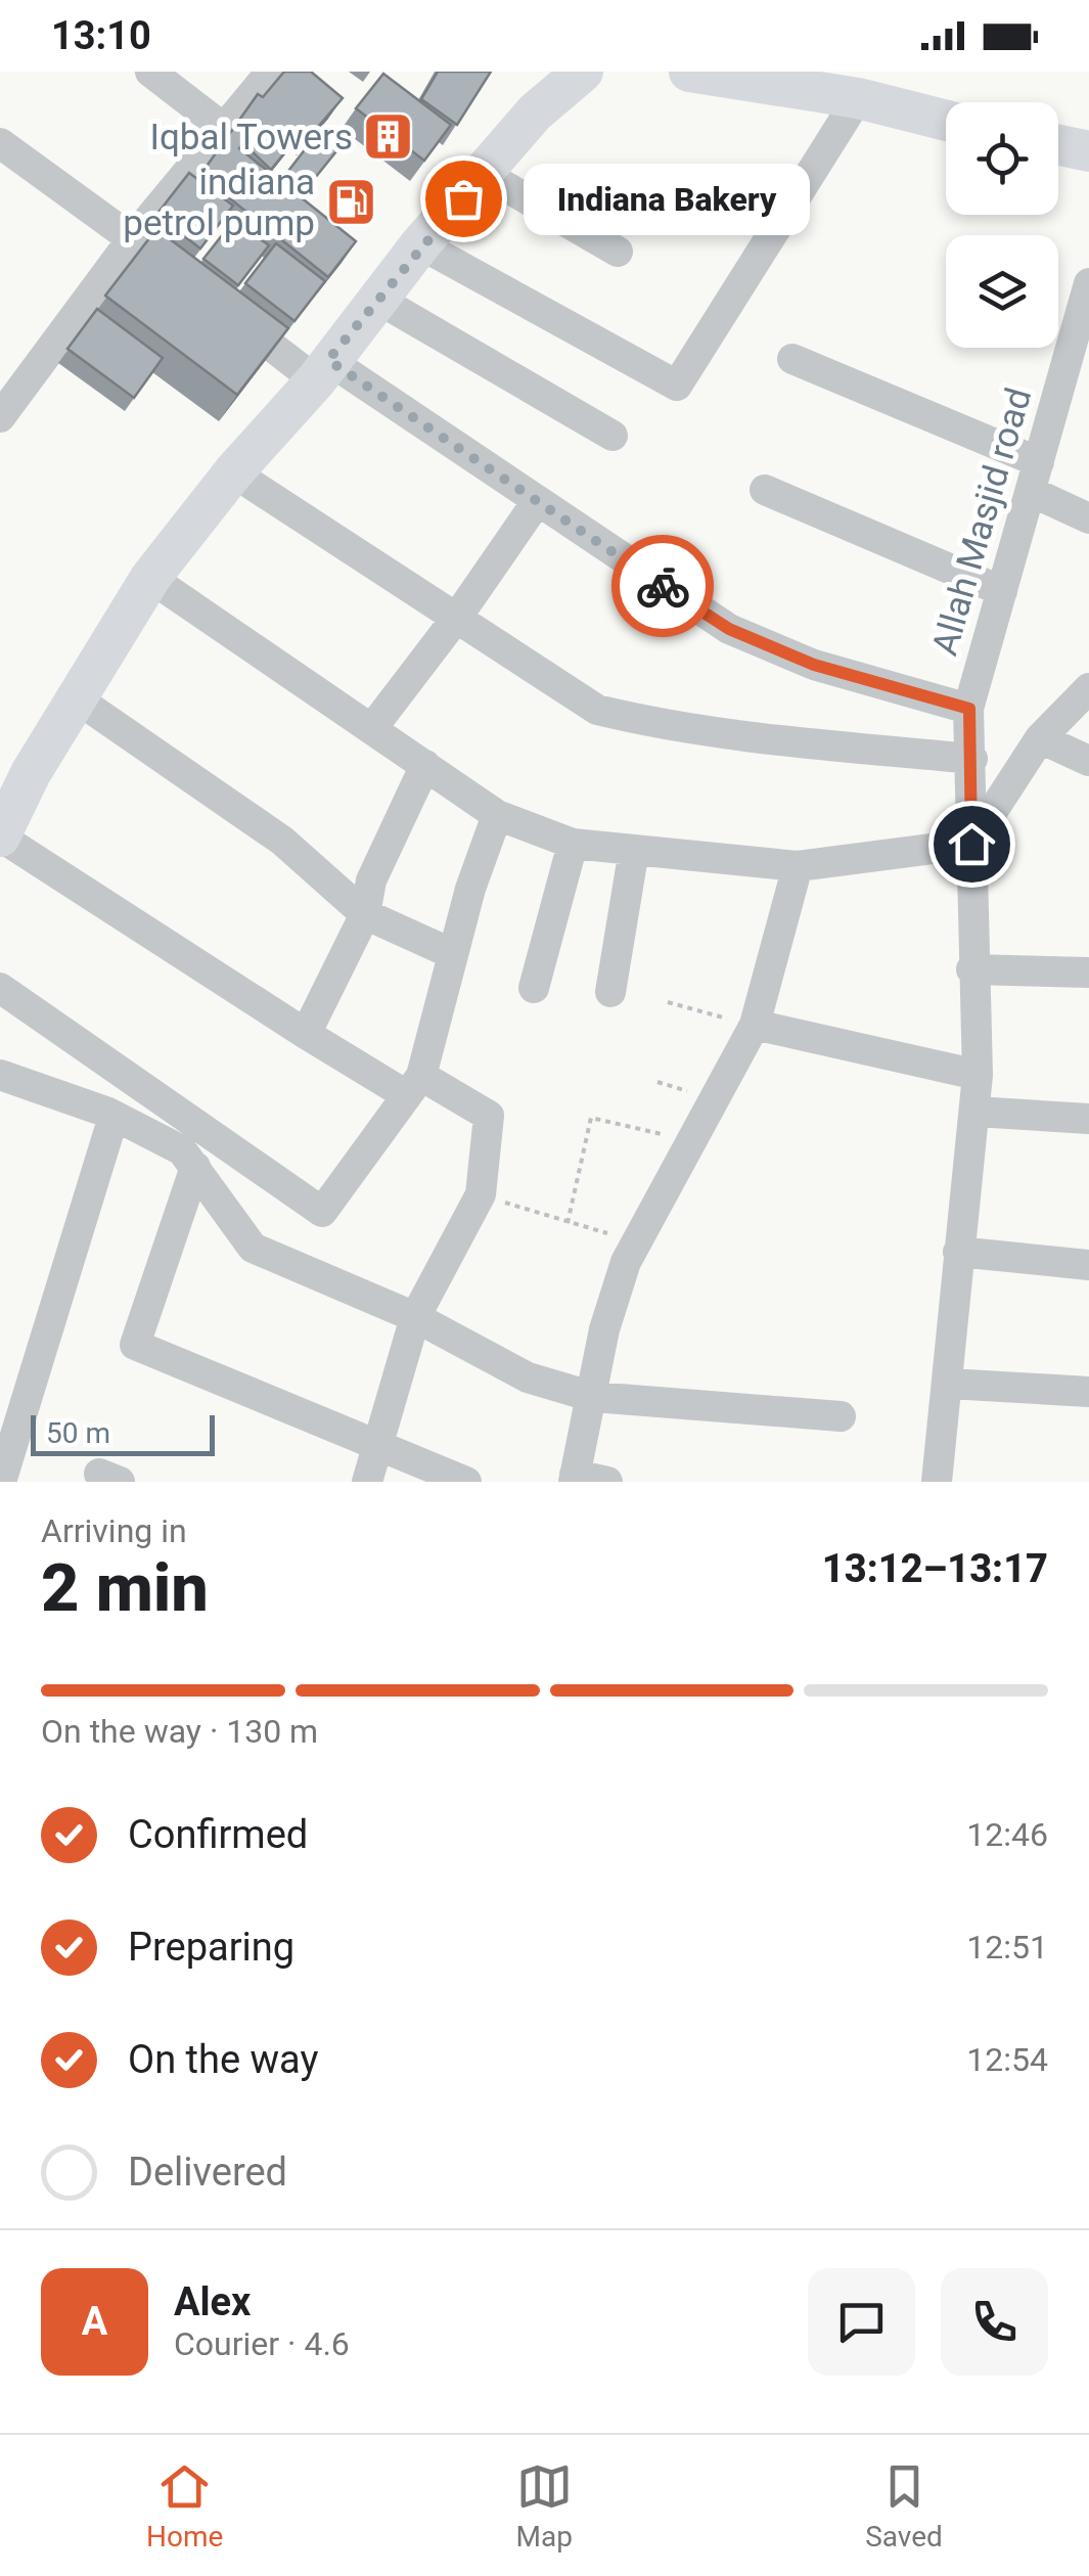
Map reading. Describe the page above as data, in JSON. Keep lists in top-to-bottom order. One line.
{"streets":{"street":["Allah Masjid road"]},"places":{"building":["Iqbal Towers"],"other":["Indiana Bakery"],"fuel station":["indiana petrol pump"]},"scale_bar":"50 m","page":{"status":"13:10","bubble":"Indiana Bakery","scale":"50 m","heading":["2 min","Arriving in","13:12–13:17"],"panel":["Alex","Courier · 4.6"],"bar":"On the way · 130 m","list":[["Confirmed","12:46"],["Preparing","12:51"],["On the way","12:54"],"Delivered"],"round":"A","tabs":["Home","Map","Saved"]}}
